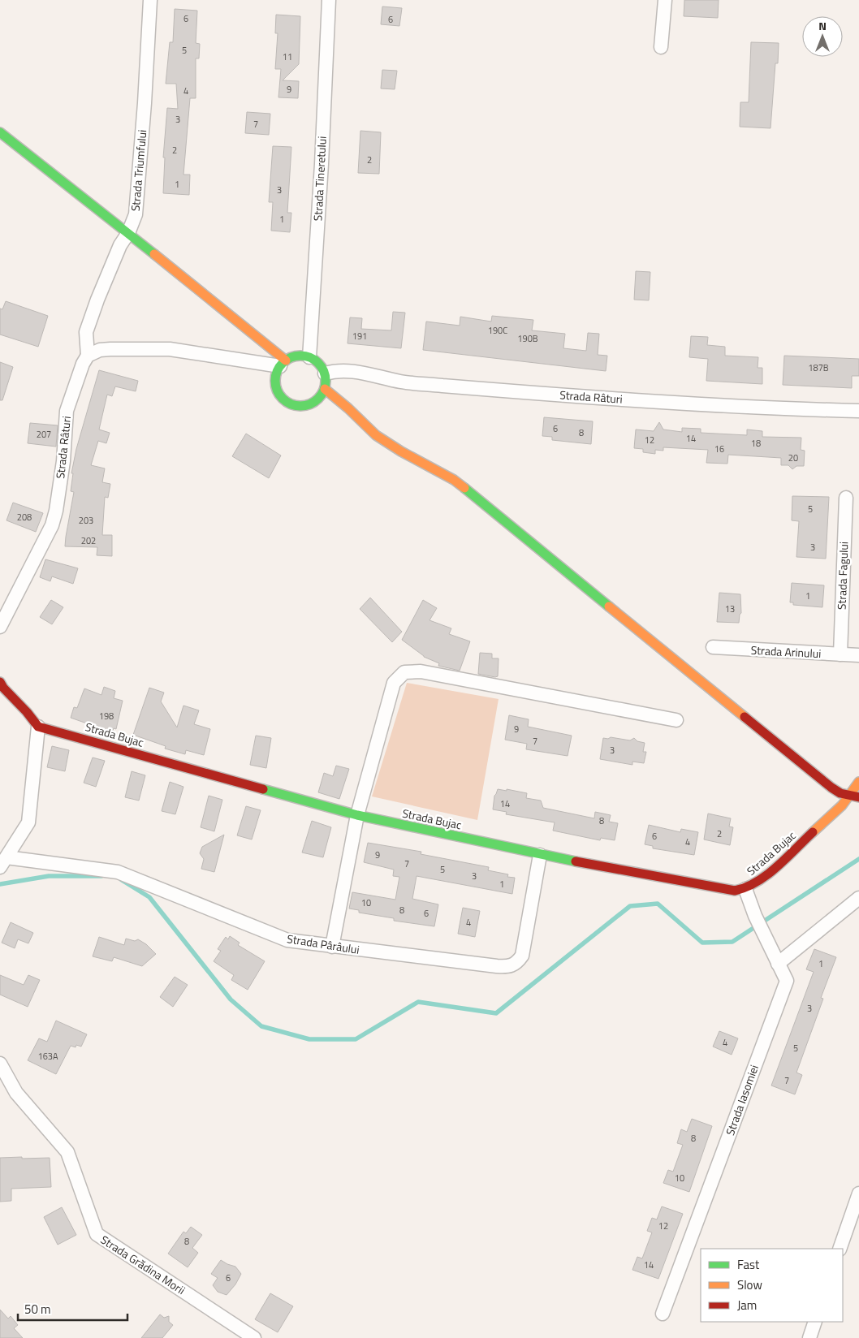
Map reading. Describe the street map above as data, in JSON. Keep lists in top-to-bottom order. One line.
{"streets":{"street":["Strada Triumfului","Strada Tineretului","Strada Râturi","Strada Fagului","Strada Arinului","Strada Bujac","Strada Pârâului","Strada Iasomiei","Strada Grădina Morii"]},"crossings":[["Strada Triumfului","Strada Râturi"],["Strada Tineretului","Strada Râturi"],["Strada Fagului","Strada Arinului"],["Strada Bujac","Strada Pârâului"],["Strada Bujac","Strada Iasomiei"]],"house_numbers":["6","6","5","11","9","4","3","7","2","2","1","3","1","190C","191","190B","187B","6","8","207","14","12","18","16","20","5","208","203","202","3","1","13","198","9","7","3","14","8","2","6","4","9","7","5","3","1","10","8","6","4","1","3","4","5","163A","7","8","10","12","8","14","6"],"legend":["Fast","Slow","Jam"],"scale_bar":"50 m","north":"top"}
